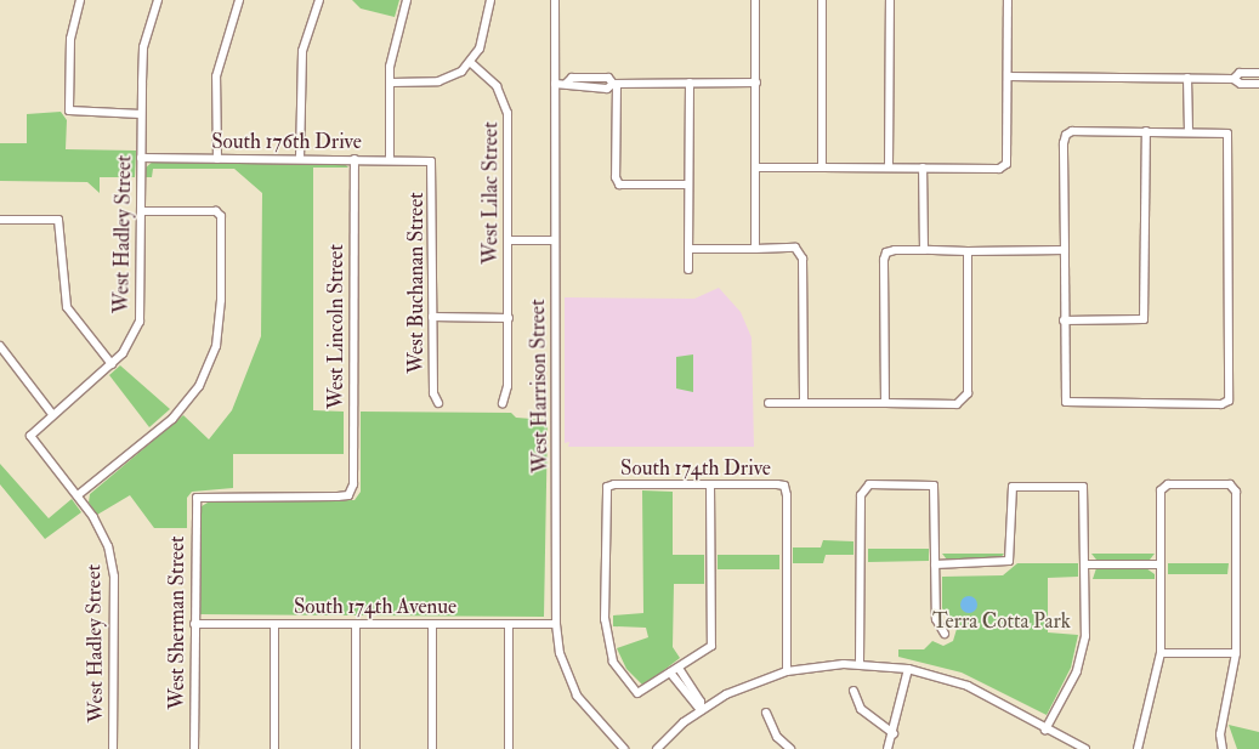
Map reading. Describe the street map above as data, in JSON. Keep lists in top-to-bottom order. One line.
{"streets":{"street":["South 176th Drive","West Lilac Street","West Hadley Street","West Buchanan Street","West Lincoln Street","West Harrison Street","South 174th Drive","South 174th Avenue","West Sherman Street"]},"crossings":[["South 176th Drive","West Hadley Street"],["South 176th Drive","West Buchanan Street"],["South 176th Drive","West Lincoln Street"],["West Lincoln Street","West Sherman Street"],["West Harrison Street","South 174th Avenue"],["South 174th Avenue","West Sherman Street"]],"parks":["Terra Cotta Park"]}
